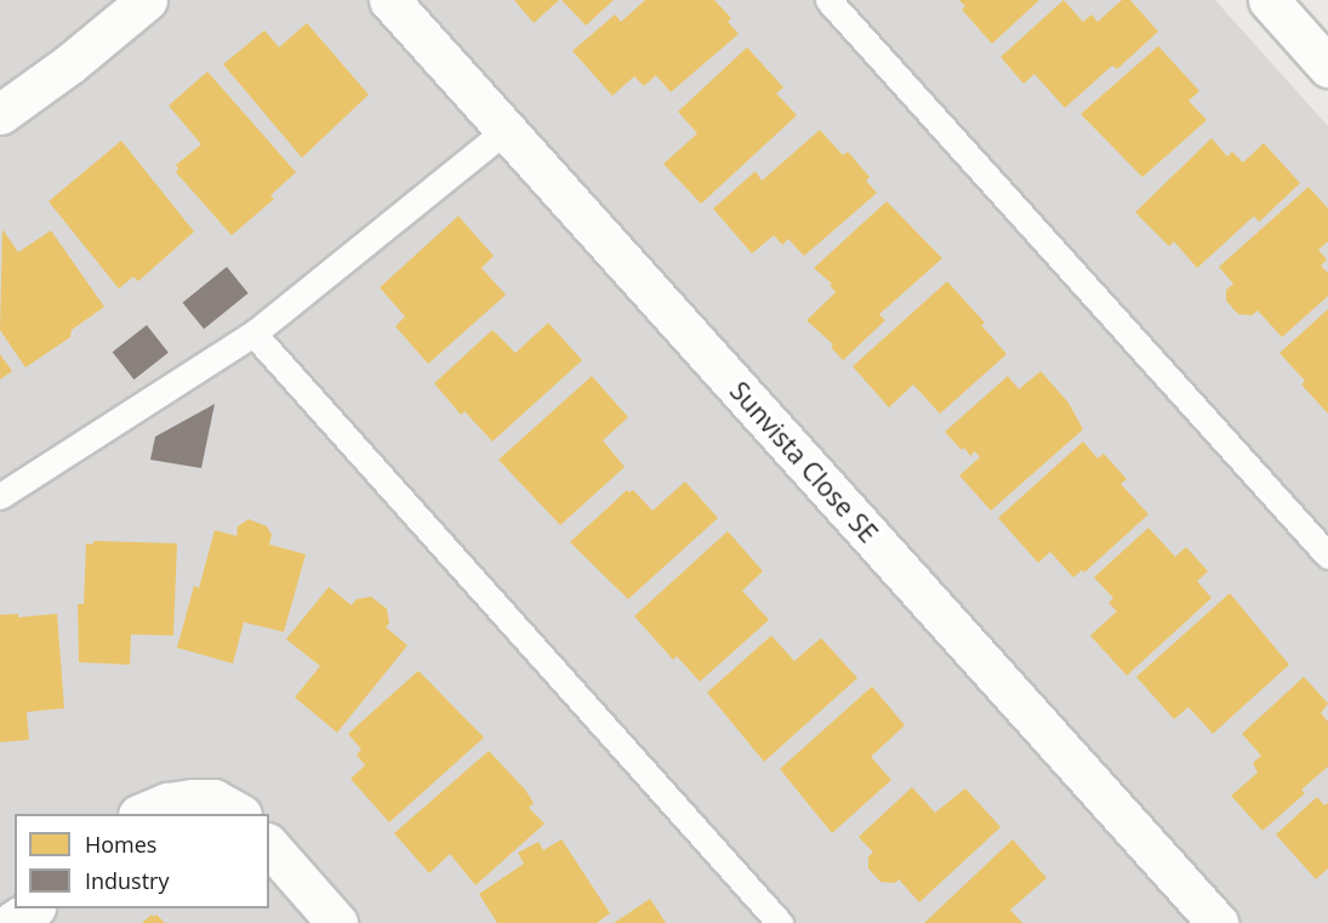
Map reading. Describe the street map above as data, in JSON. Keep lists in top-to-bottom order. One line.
{"streets":{"street":["Sunvista Close SE"]},"legend":["Homes","Industry"]}
